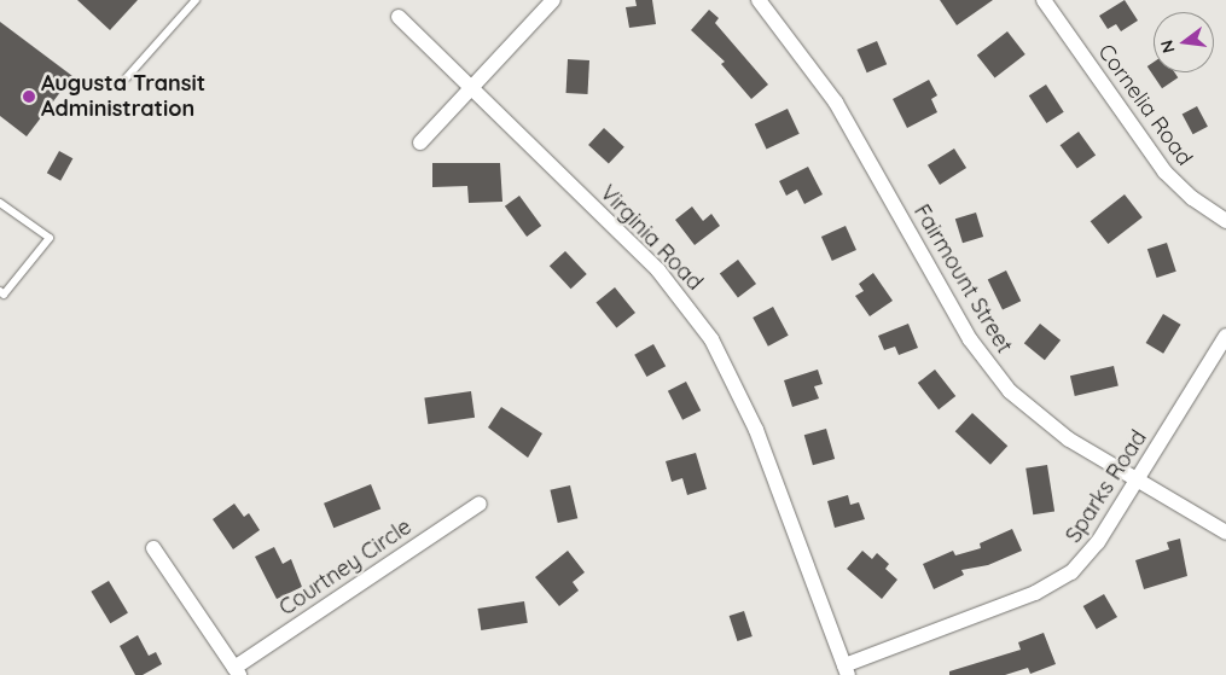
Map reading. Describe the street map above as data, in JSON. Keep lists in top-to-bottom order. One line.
{"streets":{"street":["Cornelia Road","Virginia Road","Fairmount Street","Sparks Road","Courtney Circle"]},"crossings":[["Virginia Road","Sparks Road"],["Fairmount Street","Sparks Road"]],"places":["Augusta Transit Administration"],"north":"left"}
